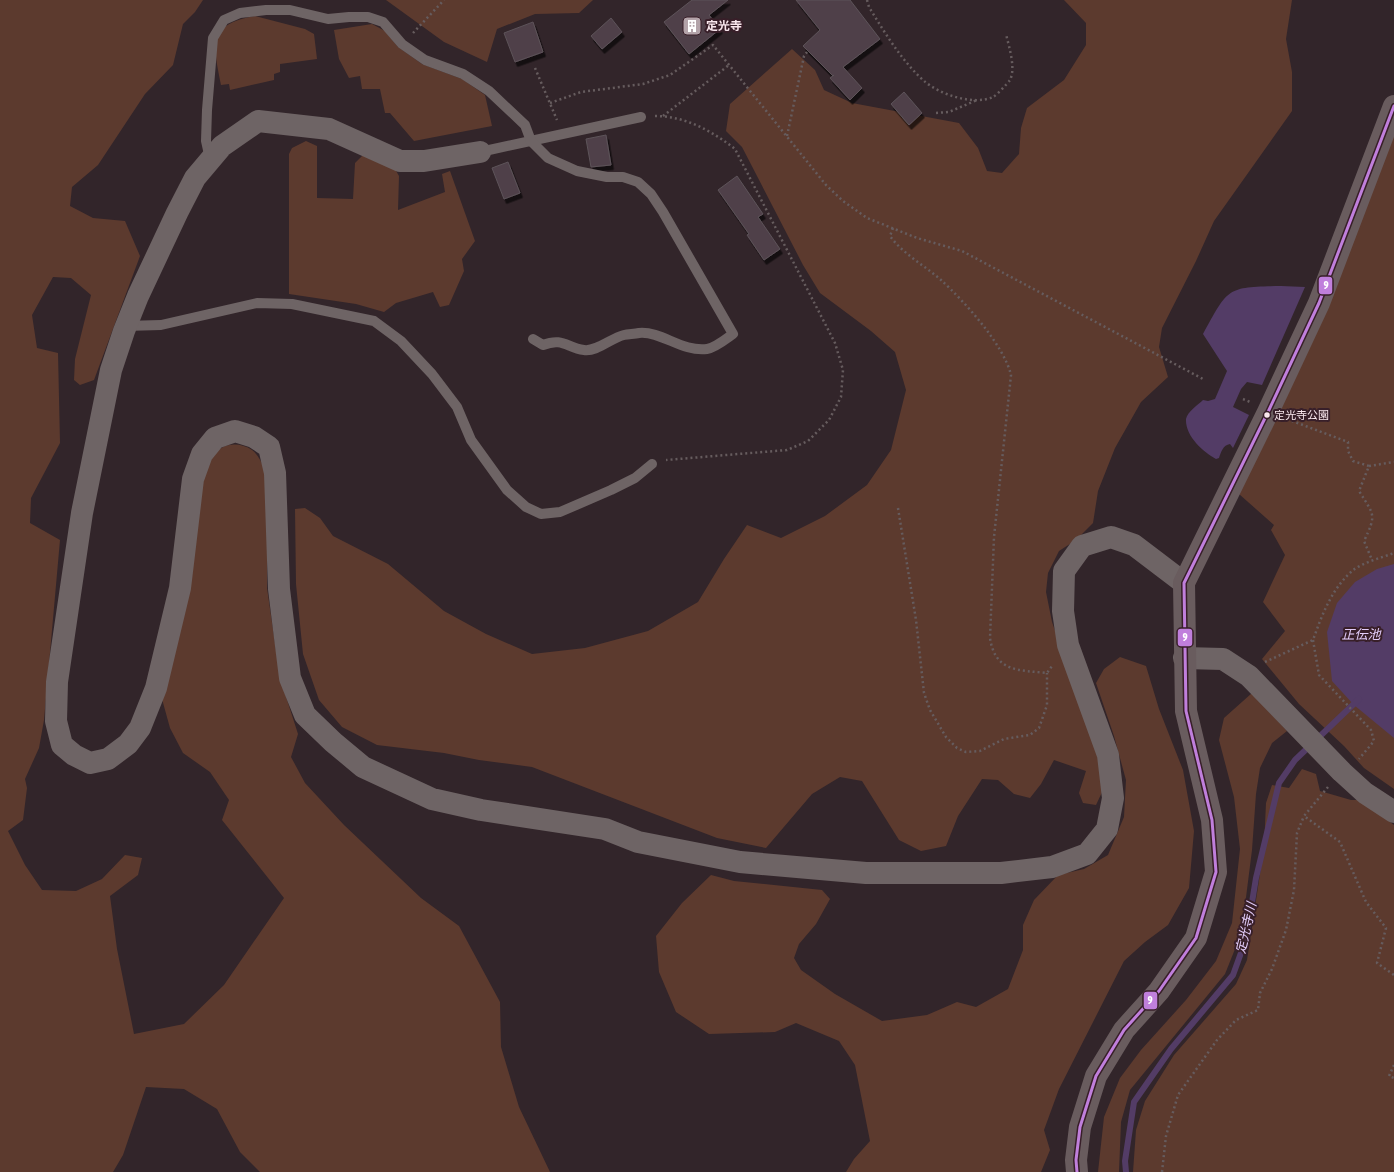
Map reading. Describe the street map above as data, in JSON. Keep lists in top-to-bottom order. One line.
{"water":["正伝池","定光寺川"],"places":{"building":["定光寺"],"other":["定光寺公園"]},"lines":["transit line 9"]}
